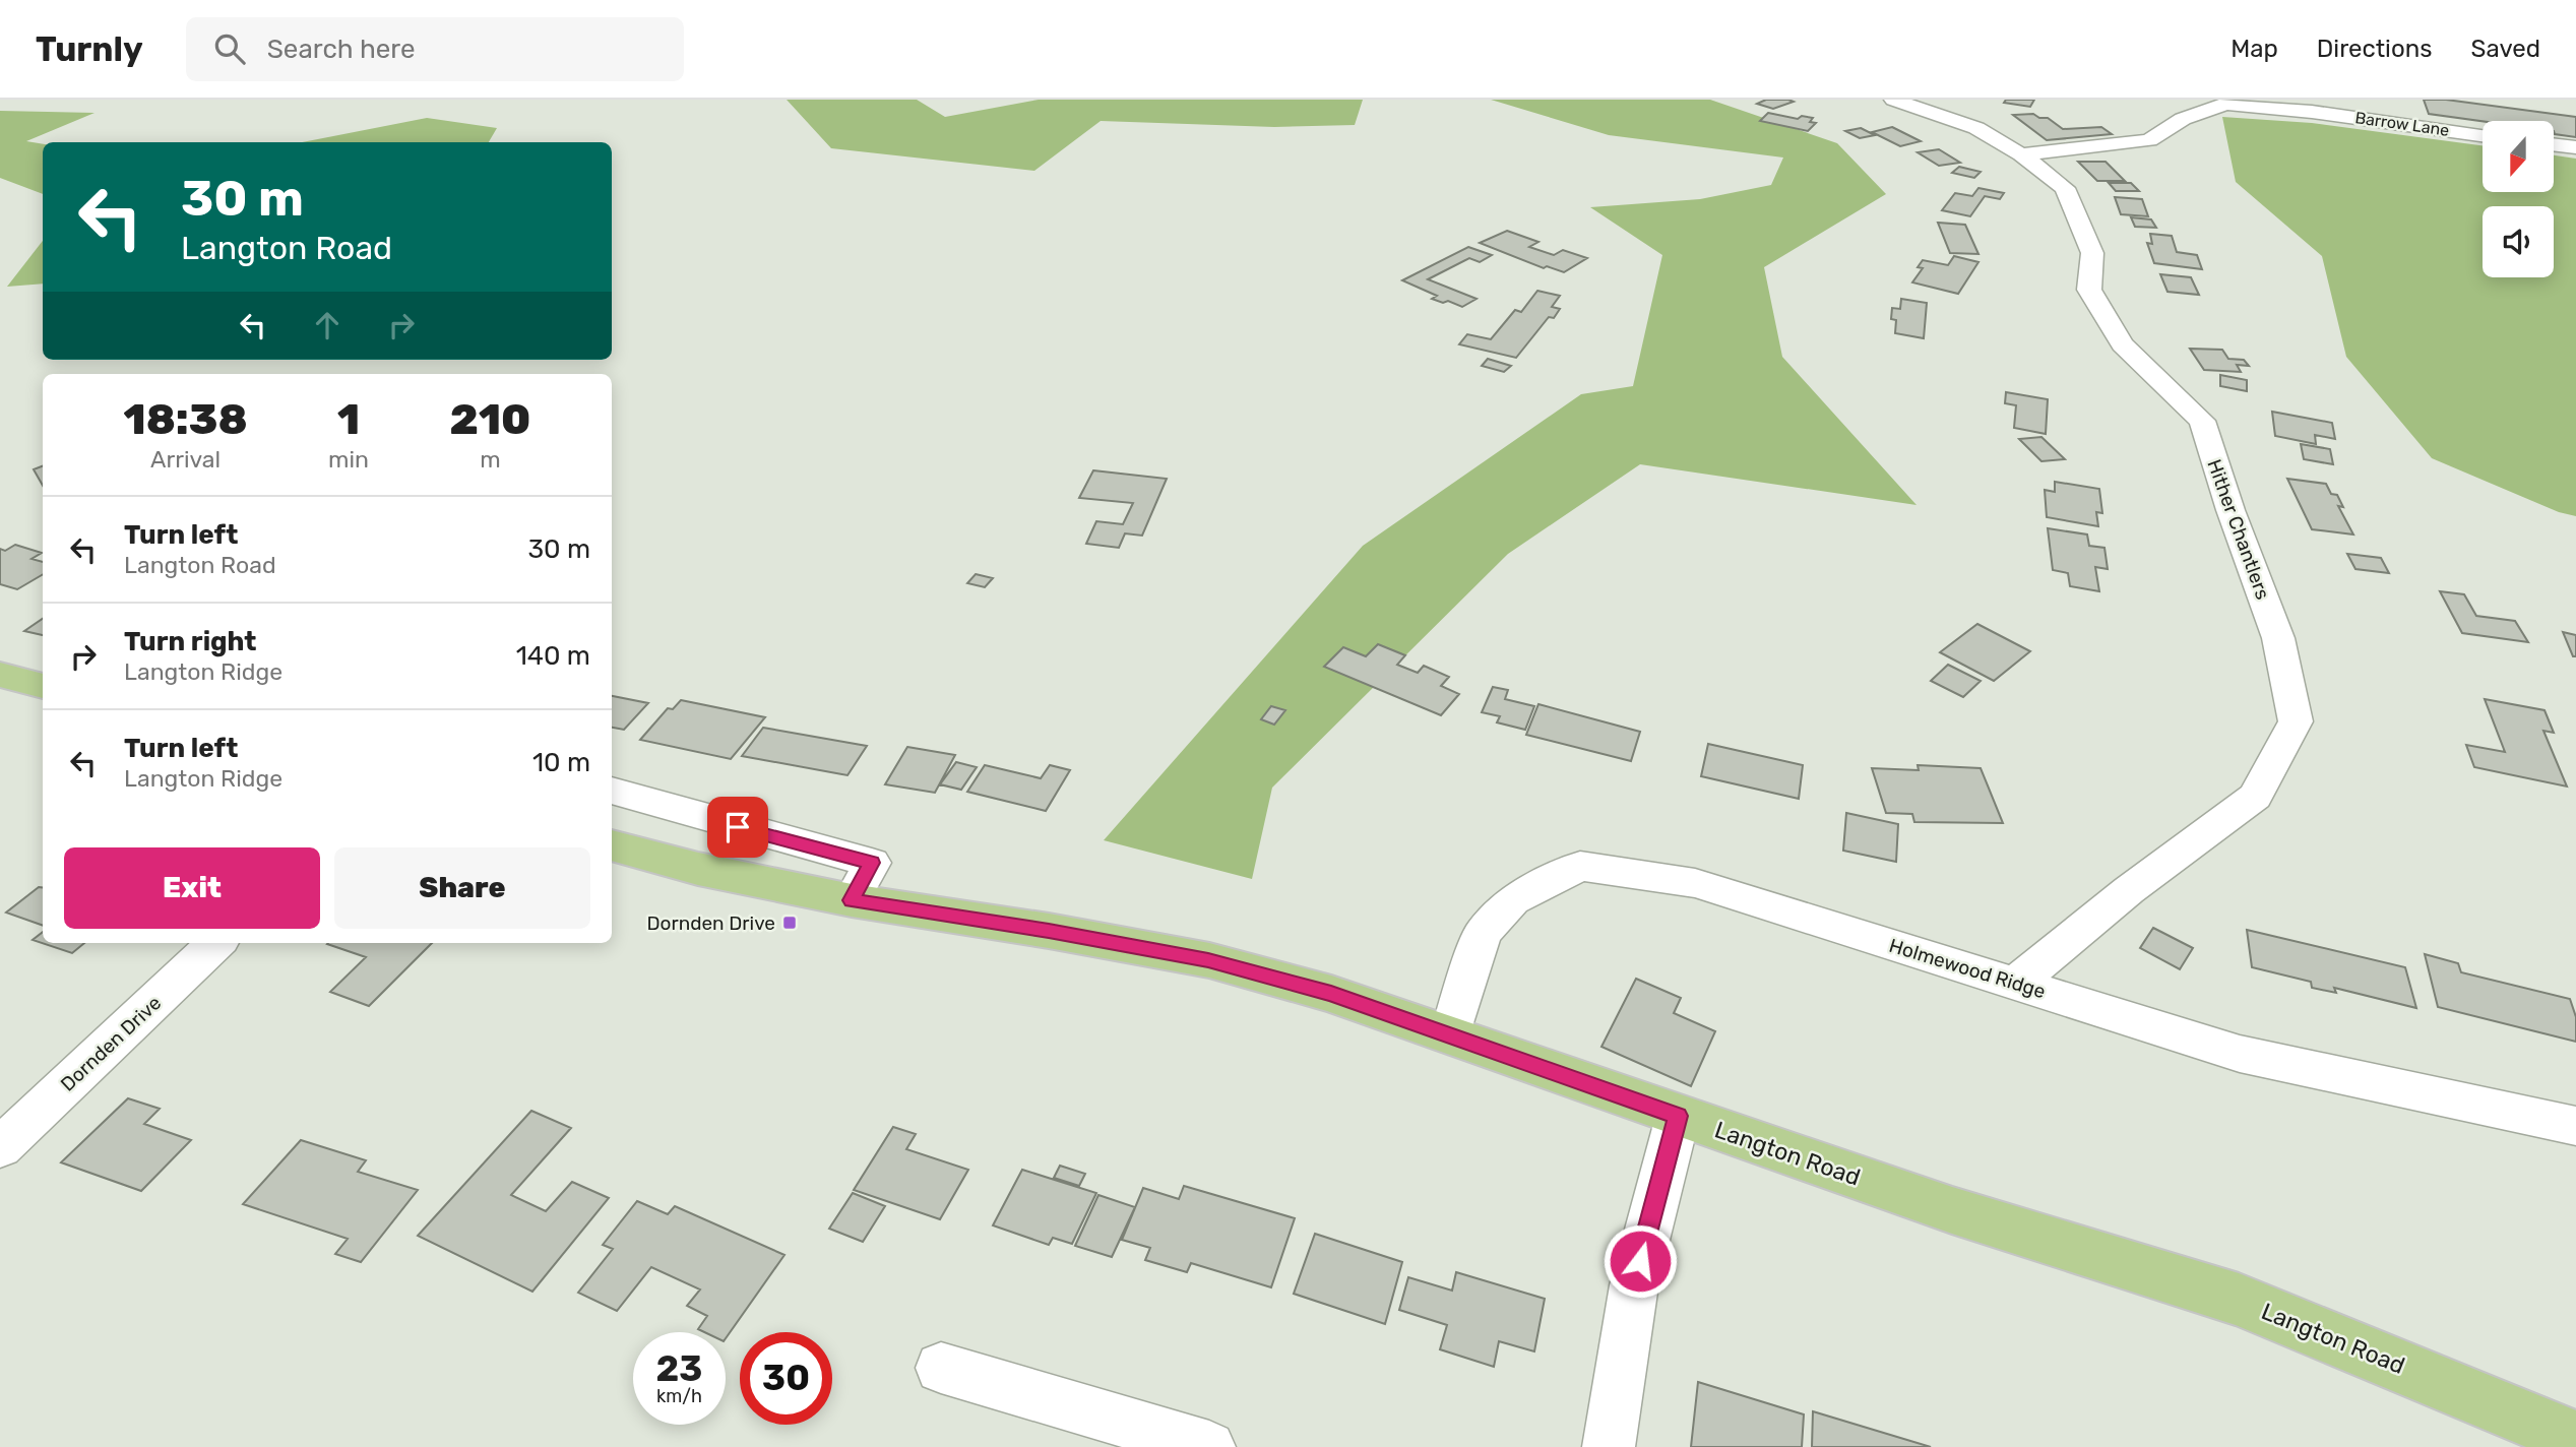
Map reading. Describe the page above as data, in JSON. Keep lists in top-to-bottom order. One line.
{"streets":{"main road":["Langton Road"],"street":["Barrow Lane","Hither Chantlers","Holmewood Ridge","Dornden Drive"]},"crossings":[["Barrow Lane","Hither Chantlers"],["Hither Chantlers","Holmewood Ridge"],["Holmewood Ridge","Langton Road"]],"places":{"transit":["Dornden Drive"]},"north":"bottom","page":{"header":"Turnly","search":"Search here","nav":["Map","Directions","Saved"],"turn":["30 m","Langton Road"],"eta":["18:38","Arrival","1","min","210","m"],"list":[{"name":"Turn left","note":"Langton Road","value":"30 m"},{"name":"Turn right","note":"Langton Ridge","value":"140 m"},{"name":"Turn left","note":"Langton Ridge","value":"10 m"}],"buttons":["Exit","Share"],"speed":"23 km/h","limit":"30"}}
